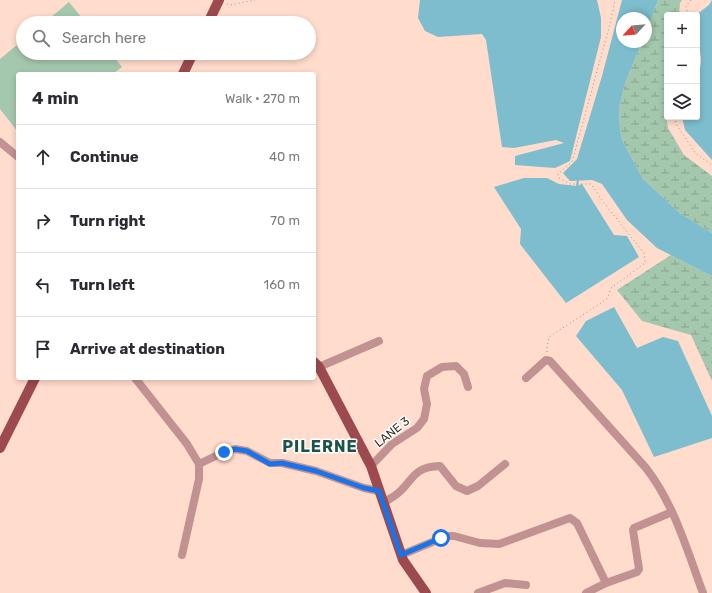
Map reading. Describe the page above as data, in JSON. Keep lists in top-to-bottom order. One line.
{"streets":{"street":["LANE 3"]},"districts":["PILERNE"],"north":"bottom left","page":{"map_buttons":["+","−"],"search":"Search here","heading":["4 min","Walk · 270 m"],"list":[["Continue","40 m"],["Turn right","70 m"],["Turn left","160 m"],"Arrive at destination"]}}
